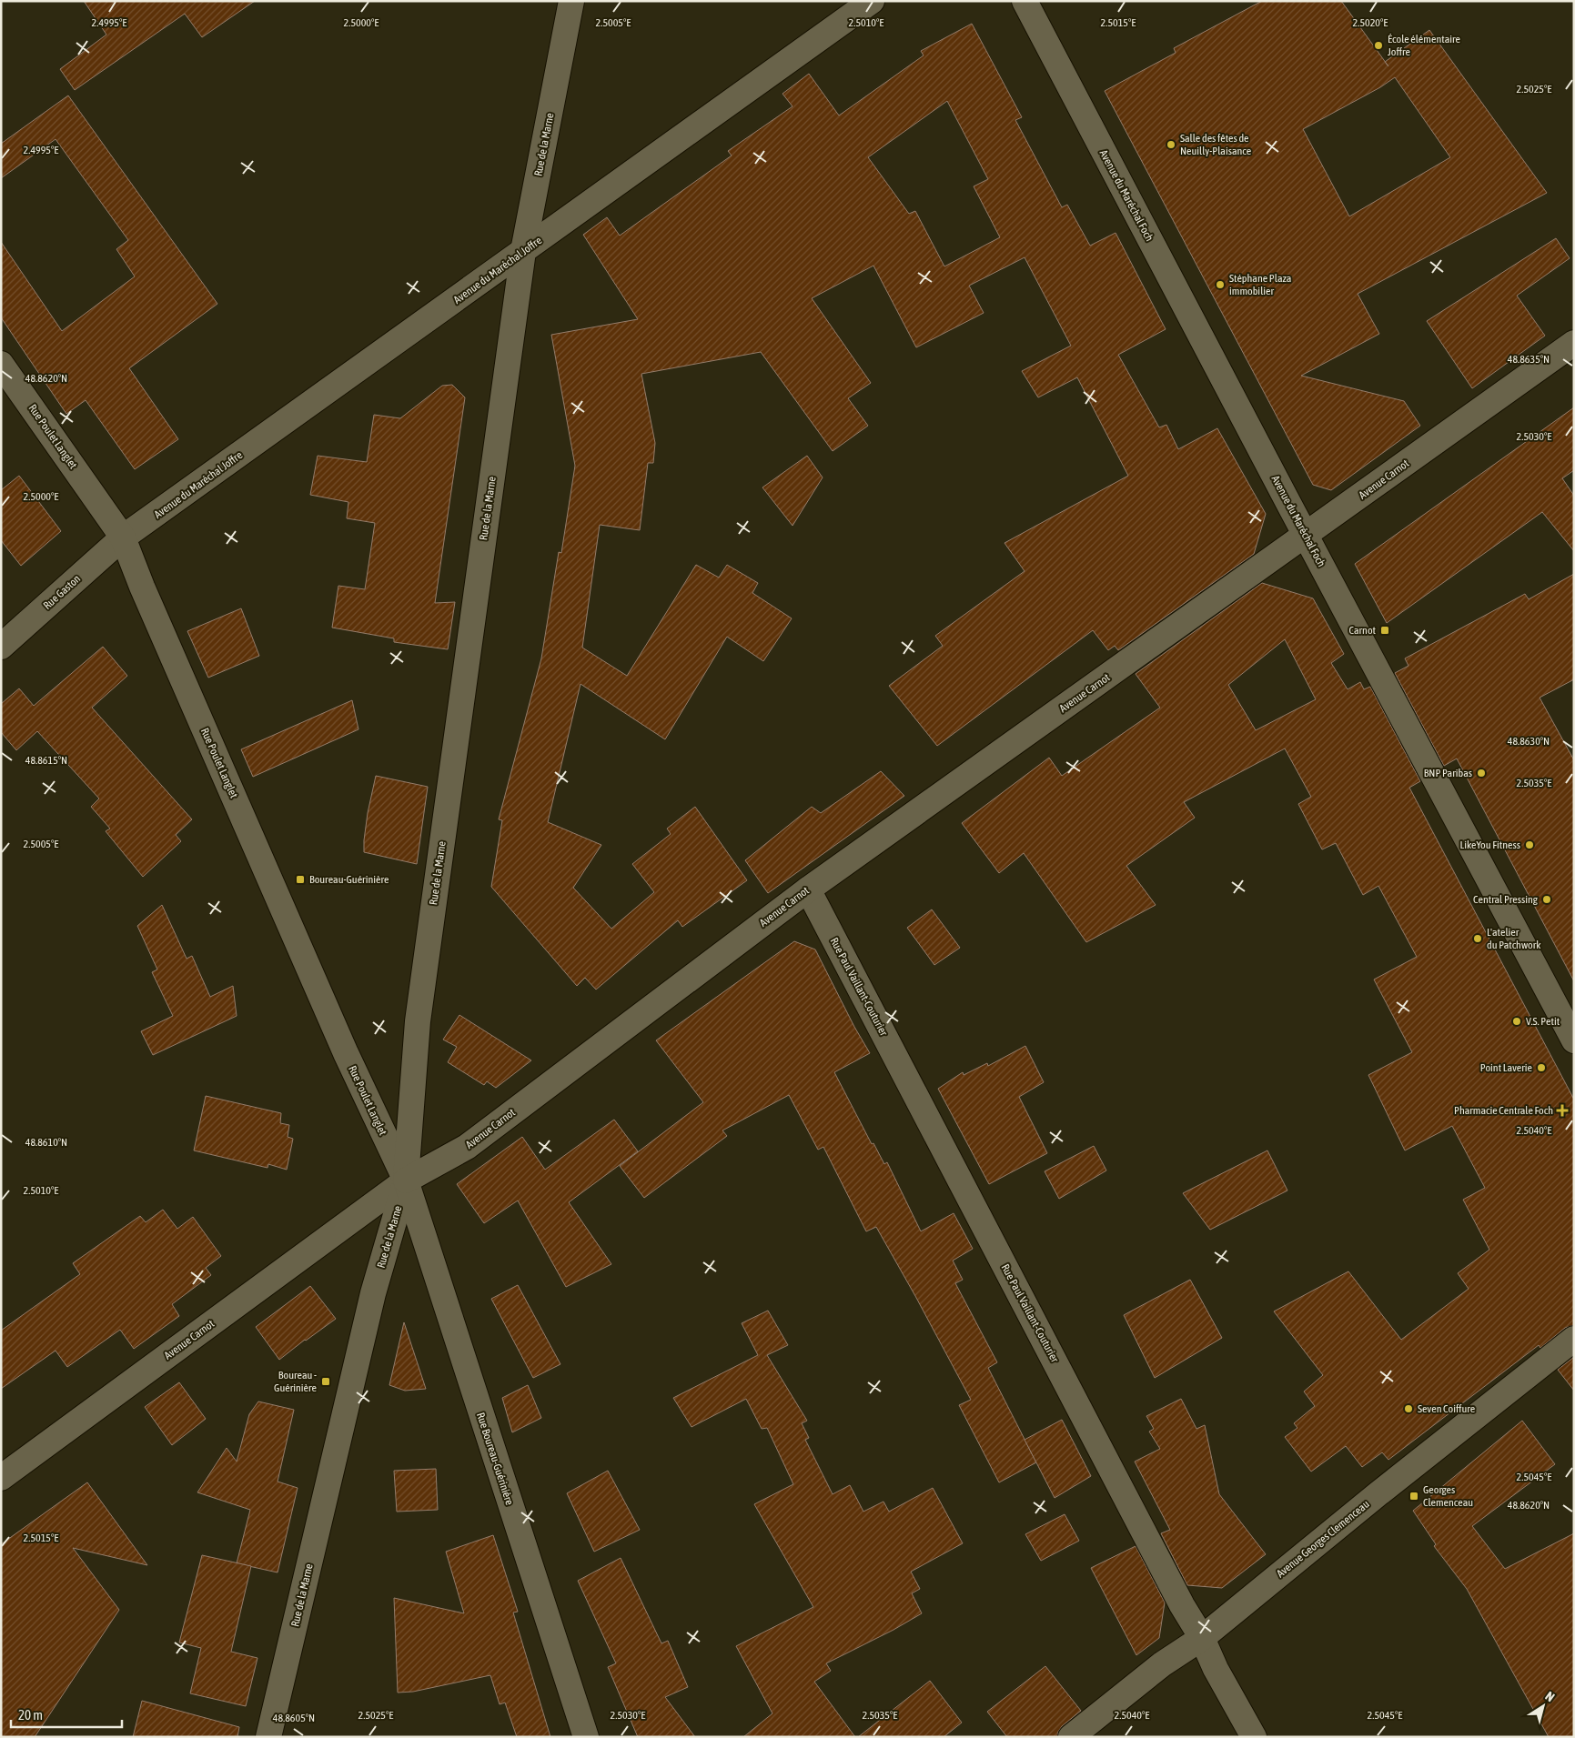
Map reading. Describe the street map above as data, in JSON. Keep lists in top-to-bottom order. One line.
{"streets":{"street":["Rue de la Marne","Avenue du Maréchal Foch","Avenue du Maréchal Joffre","Rue Poulet Langlet","Avenue Carnot","Rue Gaston","Rue Paul Vaillant-Couturier","Rue Boureau-Guérinière","Avenue Georges Clemenceau"]},"crossings":[["Rue de la Marne","Avenue du Maréchal Joffre"],["Rue de la Marne","Rue Poulet Langlet"],["Rue de la Marne","Avenue Carnot"],["Rue de la Marne","Rue Boureau-Guérinière"],["Avenue du Maréchal Foch","Avenue Carnot"],["Avenue du Maréchal Joffre","Rue Poulet Langlet"],["Avenue du Maréchal Joffre","Rue Gaston"],["Rue Poulet Langlet","Avenue Carnot"],["Rue Poulet Langlet","Rue Gaston"],["Rue Poulet Langlet","Rue Boureau-Guérinière"],["Avenue Carnot","Rue Paul Vaillant-Couturier"],["Avenue Carnot","Rue Boureau-Guérinière"],["Rue Paul Vaillant-Couturier","Avenue Georges Clemenceau"]],"places":{"other":["École élémentaire Joffre","Salle des fêtes de Neuilly-Plaisance","Stéphane Plaza immobilier","BNP Paribas","LikeYou Fitness","Central Pressing","L'atelier du Patchwork","V.S. Petit","Point Laverie","Seven Coiffure"],"transit":["Carnot","Boureau-Guérinière","Boureau - Guérinière","Georges Clemenceau"],"health":["Pharmacie Centrale Foch"]},"scale_bar":"20 m","north":"top right","coordinates":["2.4995°E","2.5000°E","2.5005°E","2.5010°E","2.5015°E","2.5020°E","2.5025°E","48.8635°N","48.8620°N","2.5030°E","48.8630°N","48.8615°N","2.5035°E","2.5040°E","48.8610°N","2.5045°E","48.8605°N"]}
